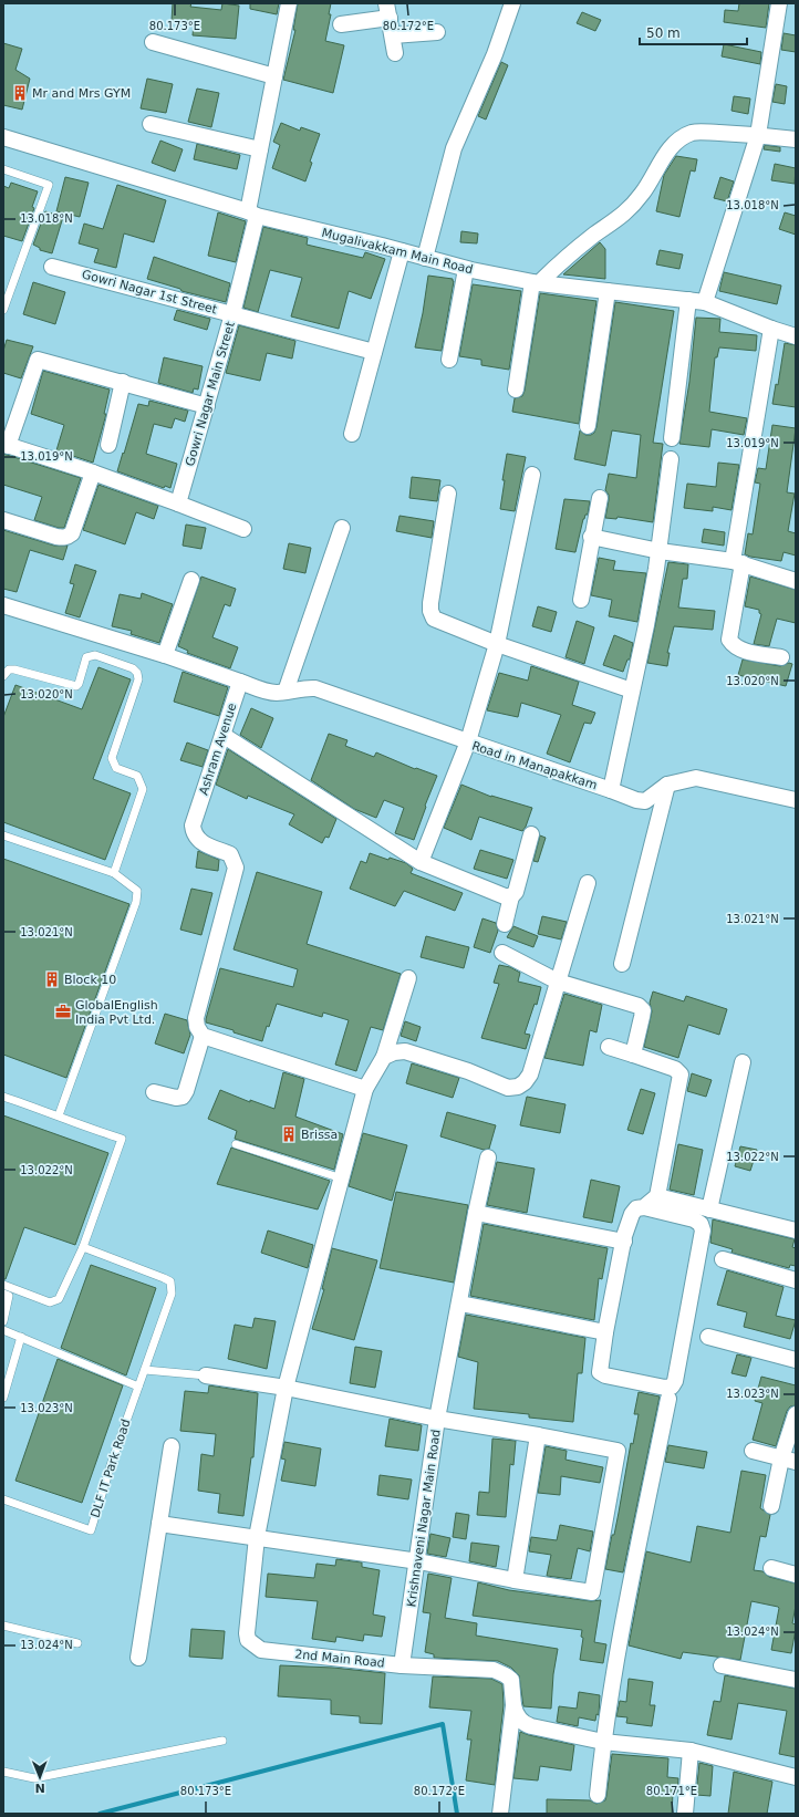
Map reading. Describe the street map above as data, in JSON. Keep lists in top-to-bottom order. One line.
{"streets":{"street":["Mugalivakkam Main Road","Gowri Nagar 1st Street","Gowri Nagar Main Street","Ashram Avenue","Road in Manapakkam","Krishnaveni Nagar Main Road","2nd Main Road"],"lane":["DLF IT Park Road"]},"crossings":[["Mugalivakkam Main Road","Gowri Nagar Main Street"],["Gowri Nagar 1st Street","Gowri Nagar Main Street"],["Krishnaveni Nagar Main Road","2nd Main Road"]],"places":{"building":["Mr and Mrs GYM","Block 10","Brissa"],"office":["GlobalEnglish India Pvt Ltd."]},"scale_bar":"50 m","north":"bottom","coordinates":["80.173°E","80.172°E","13.018°N","13.019°N","13.020°N","13.021°N","13.022°N","13.023°N","13.024°N","80.171°E"]}
